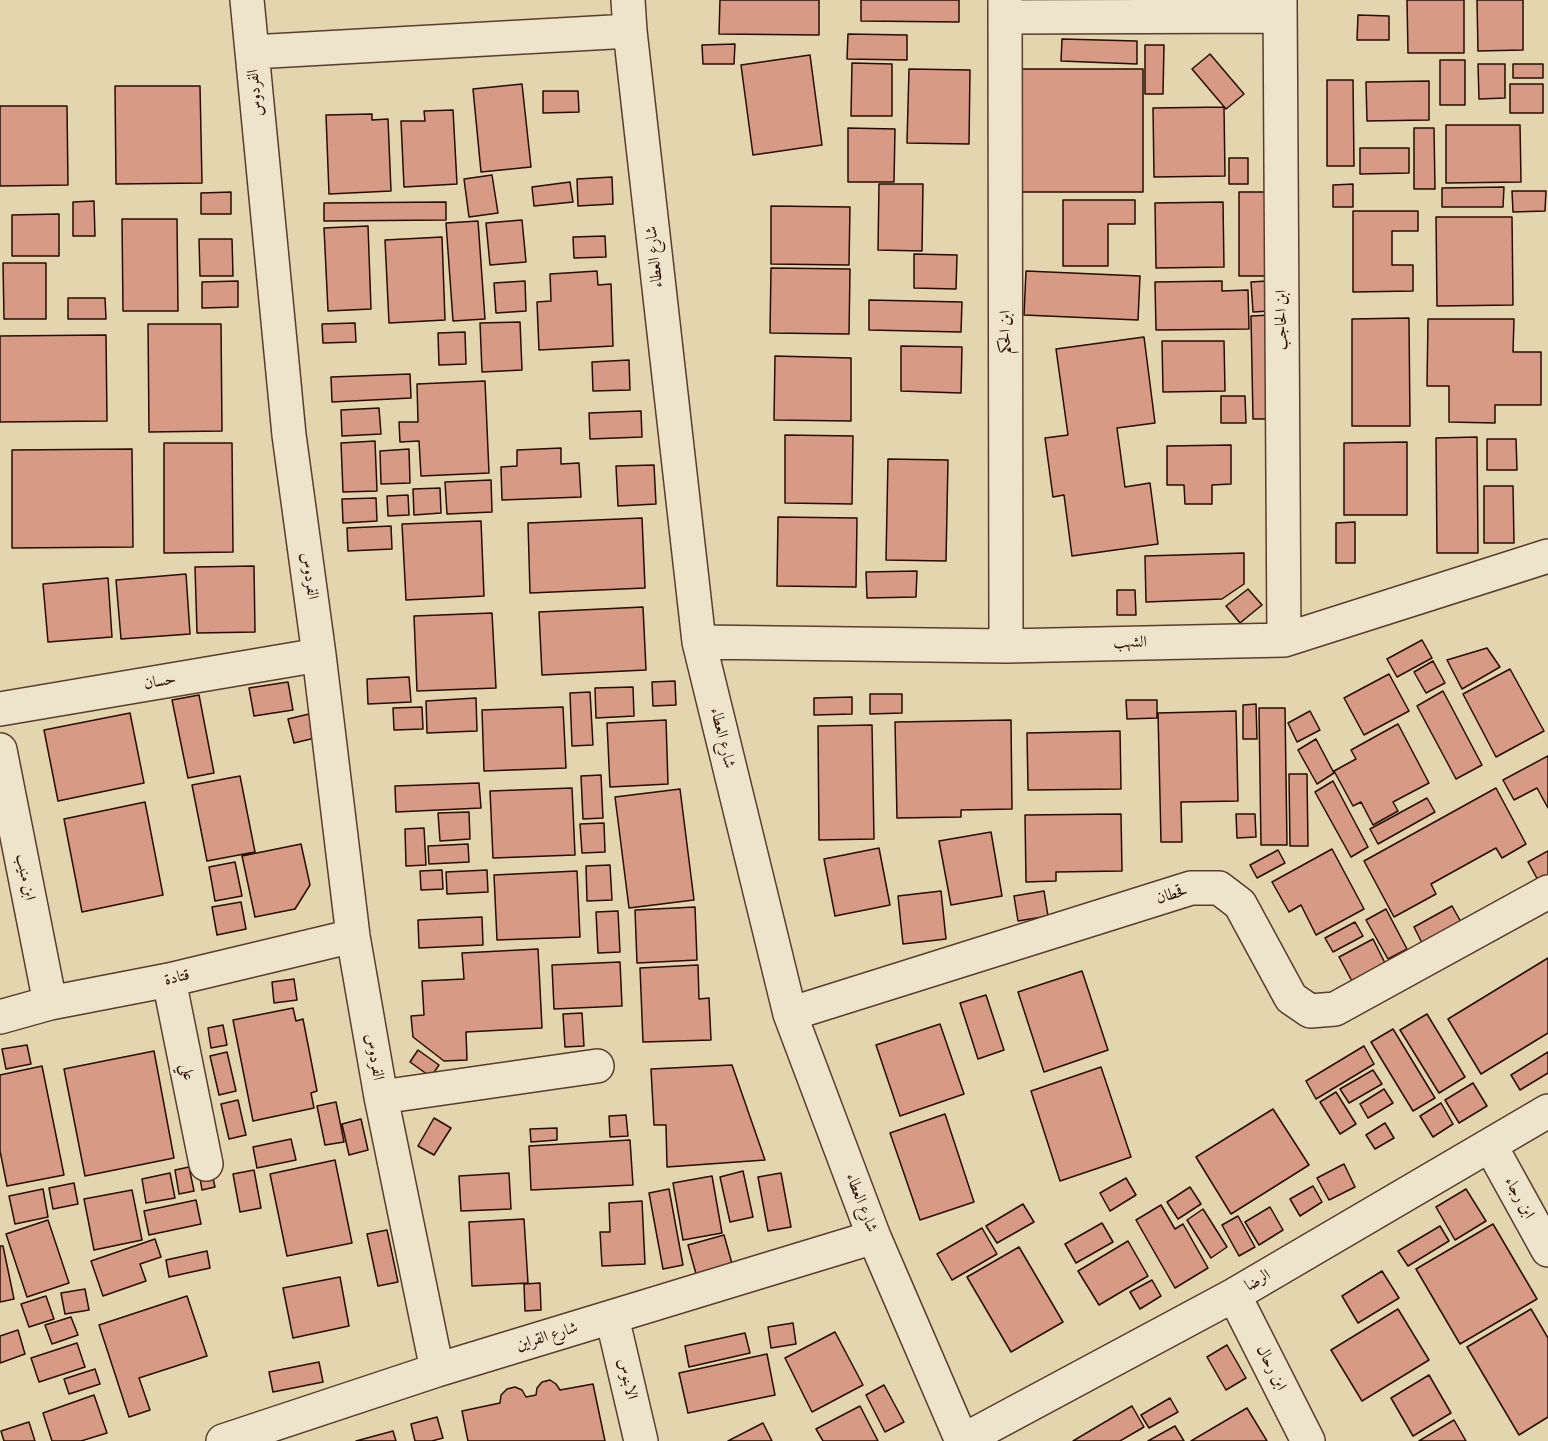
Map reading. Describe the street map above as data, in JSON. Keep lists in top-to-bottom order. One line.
{"streets":{"street":["الفردوس","شارع العطاء","ابن الحاجب","ابن الحكم","الشهب","حسان","ابن منيب","قحطان","قتادة","علي","ابن رجاء","الرضا","شارع القراين","ابن رحال","الابنوس"]},"crossings":[["الفردوس","شارع العطاء"],["الفردوس","حسان"],["الفردوس","قتادة"],["الفردوس","شارع القراين"],["شارع العطاء","الشهب"],["شارع العطاء","قحطان"],["شارع العطاء","الرضا"],["شارع العطاء","شارع القراين"],["ابن الحاجب","ابن الحكم"],["ابن الحاجب","الشهب"],["ابن الحكم","الشهب"],["ابن منيب","قتادة"],["قتادة","علي"],["ابن رجاء","الرضا"],["الرضا","ابن رحال"],["شارع القراين","الابنوس"]]}
